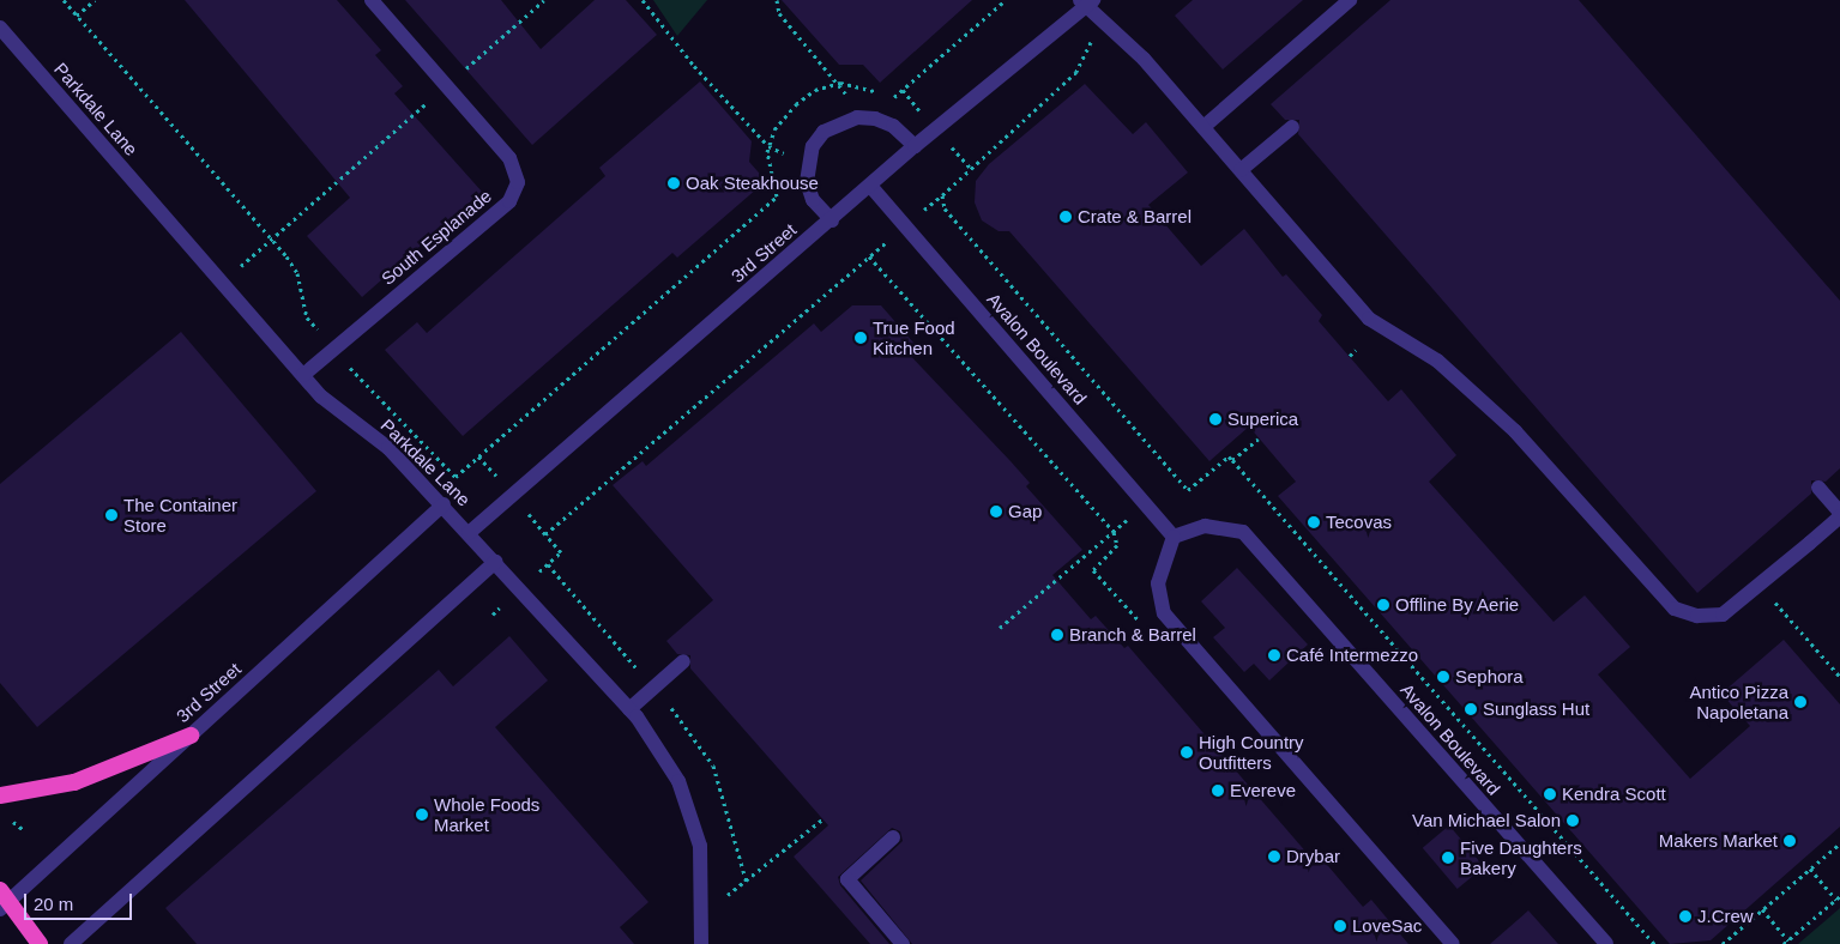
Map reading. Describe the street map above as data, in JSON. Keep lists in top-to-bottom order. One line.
{"streets":{"street":["Parkdale Lane","South Esplanade","3rd Street","Avalon Boulevard"]},"crossings":[["Parkdale Lane","South Esplanade"],["Parkdale Lane","3rd Street"],["3rd Street","Avalon Boulevard"]],"places":["Oak Steakhouse","Crate & Barrel","True Food Kitchen","Superica","Gap","The Container Store","Tecovas","Offline By Aerie","Branch & Barrel","Café Intermezzo","Sephora","Antico Pizza Napoletana","Sunglass Hut","High Country Outfitters","Evereve","Kendra Scott","Whole Foods Market","Van Michael Salon","Makers Market","Drybar","Five Daughters Bakery","J.Crew","LoveSac"],"scale_bar":"20 m"}
